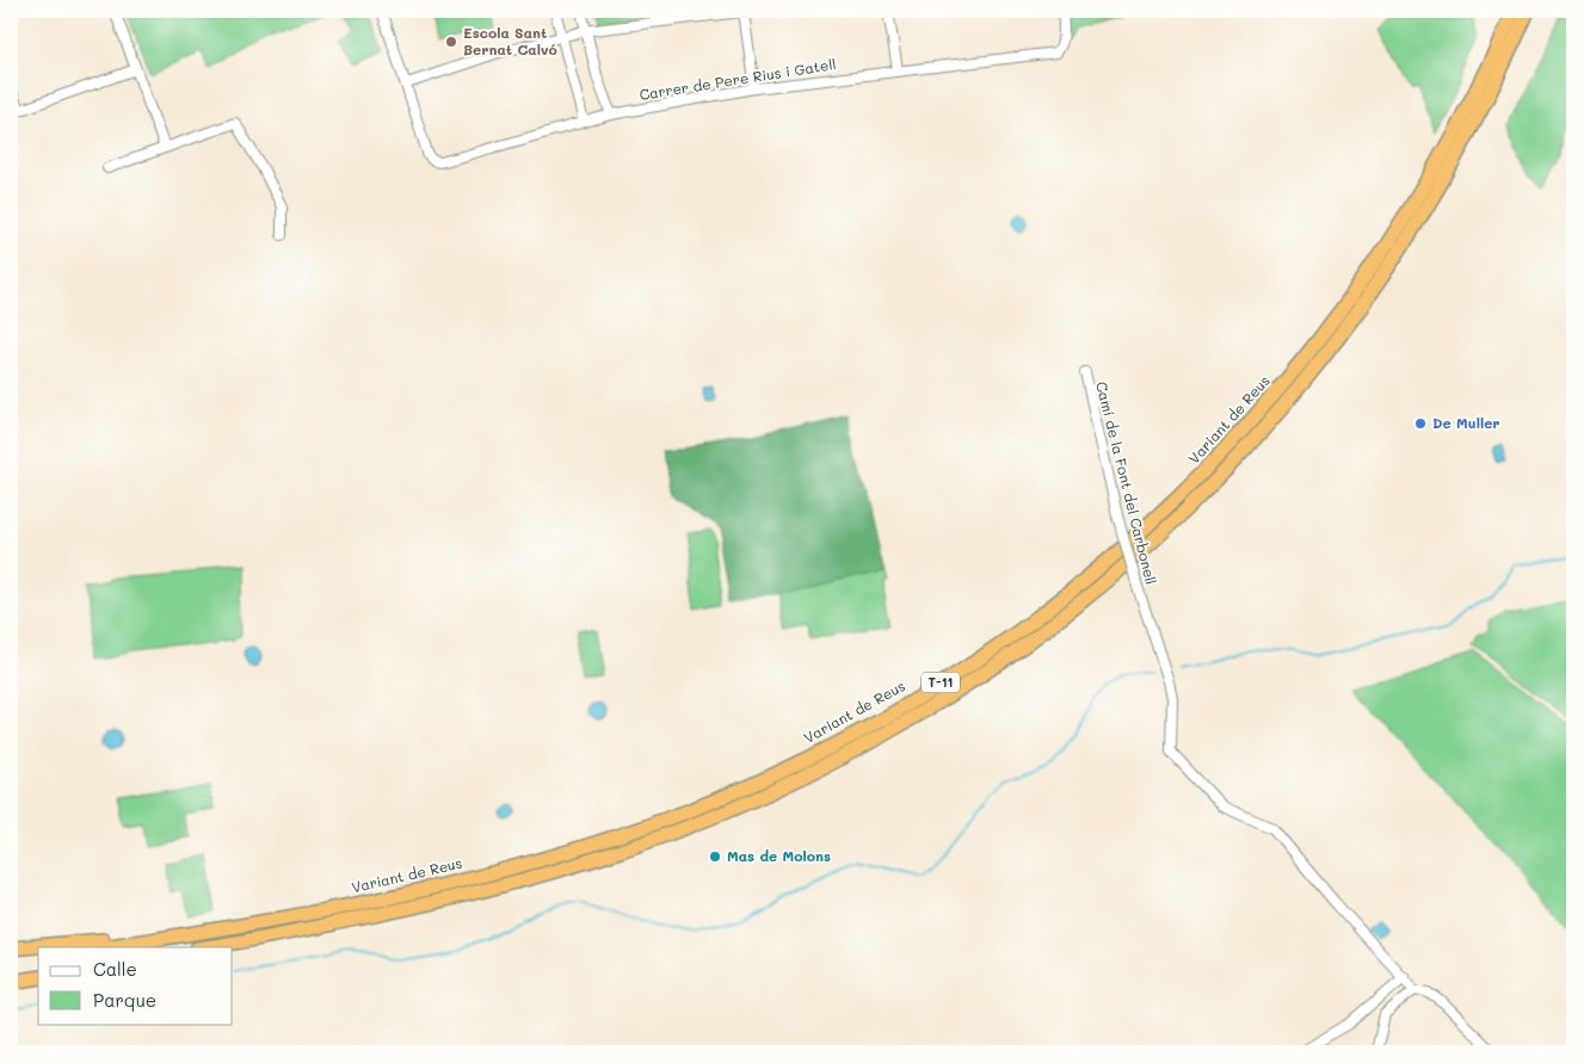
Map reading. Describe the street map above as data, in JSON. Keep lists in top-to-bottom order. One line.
{"streets":{"highway":["Variant de Reus","T-11"],"street":["Carrer de Pere Rius i Gatell","Camí de la Font del Carbonell"]},"places":["Escola Sant Bernat Calvó","De Muller","Mas de Molons"],"legend":["Calle","Parque"]}
